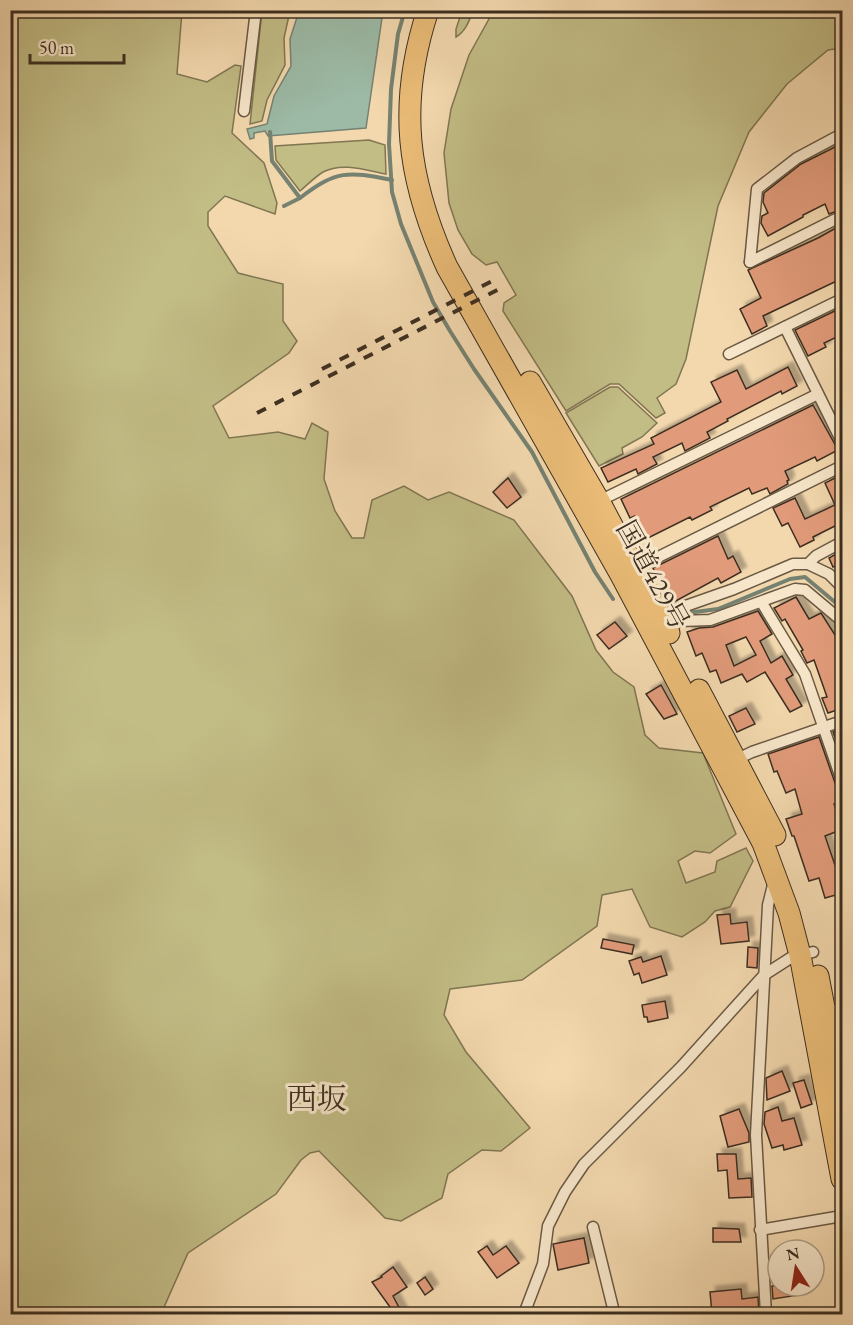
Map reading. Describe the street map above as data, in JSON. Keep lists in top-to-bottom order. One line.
{"streets":{"highway":["国道429号"]},"districts":["西坂"],"scale_bar":"50 m","north":"top"}
